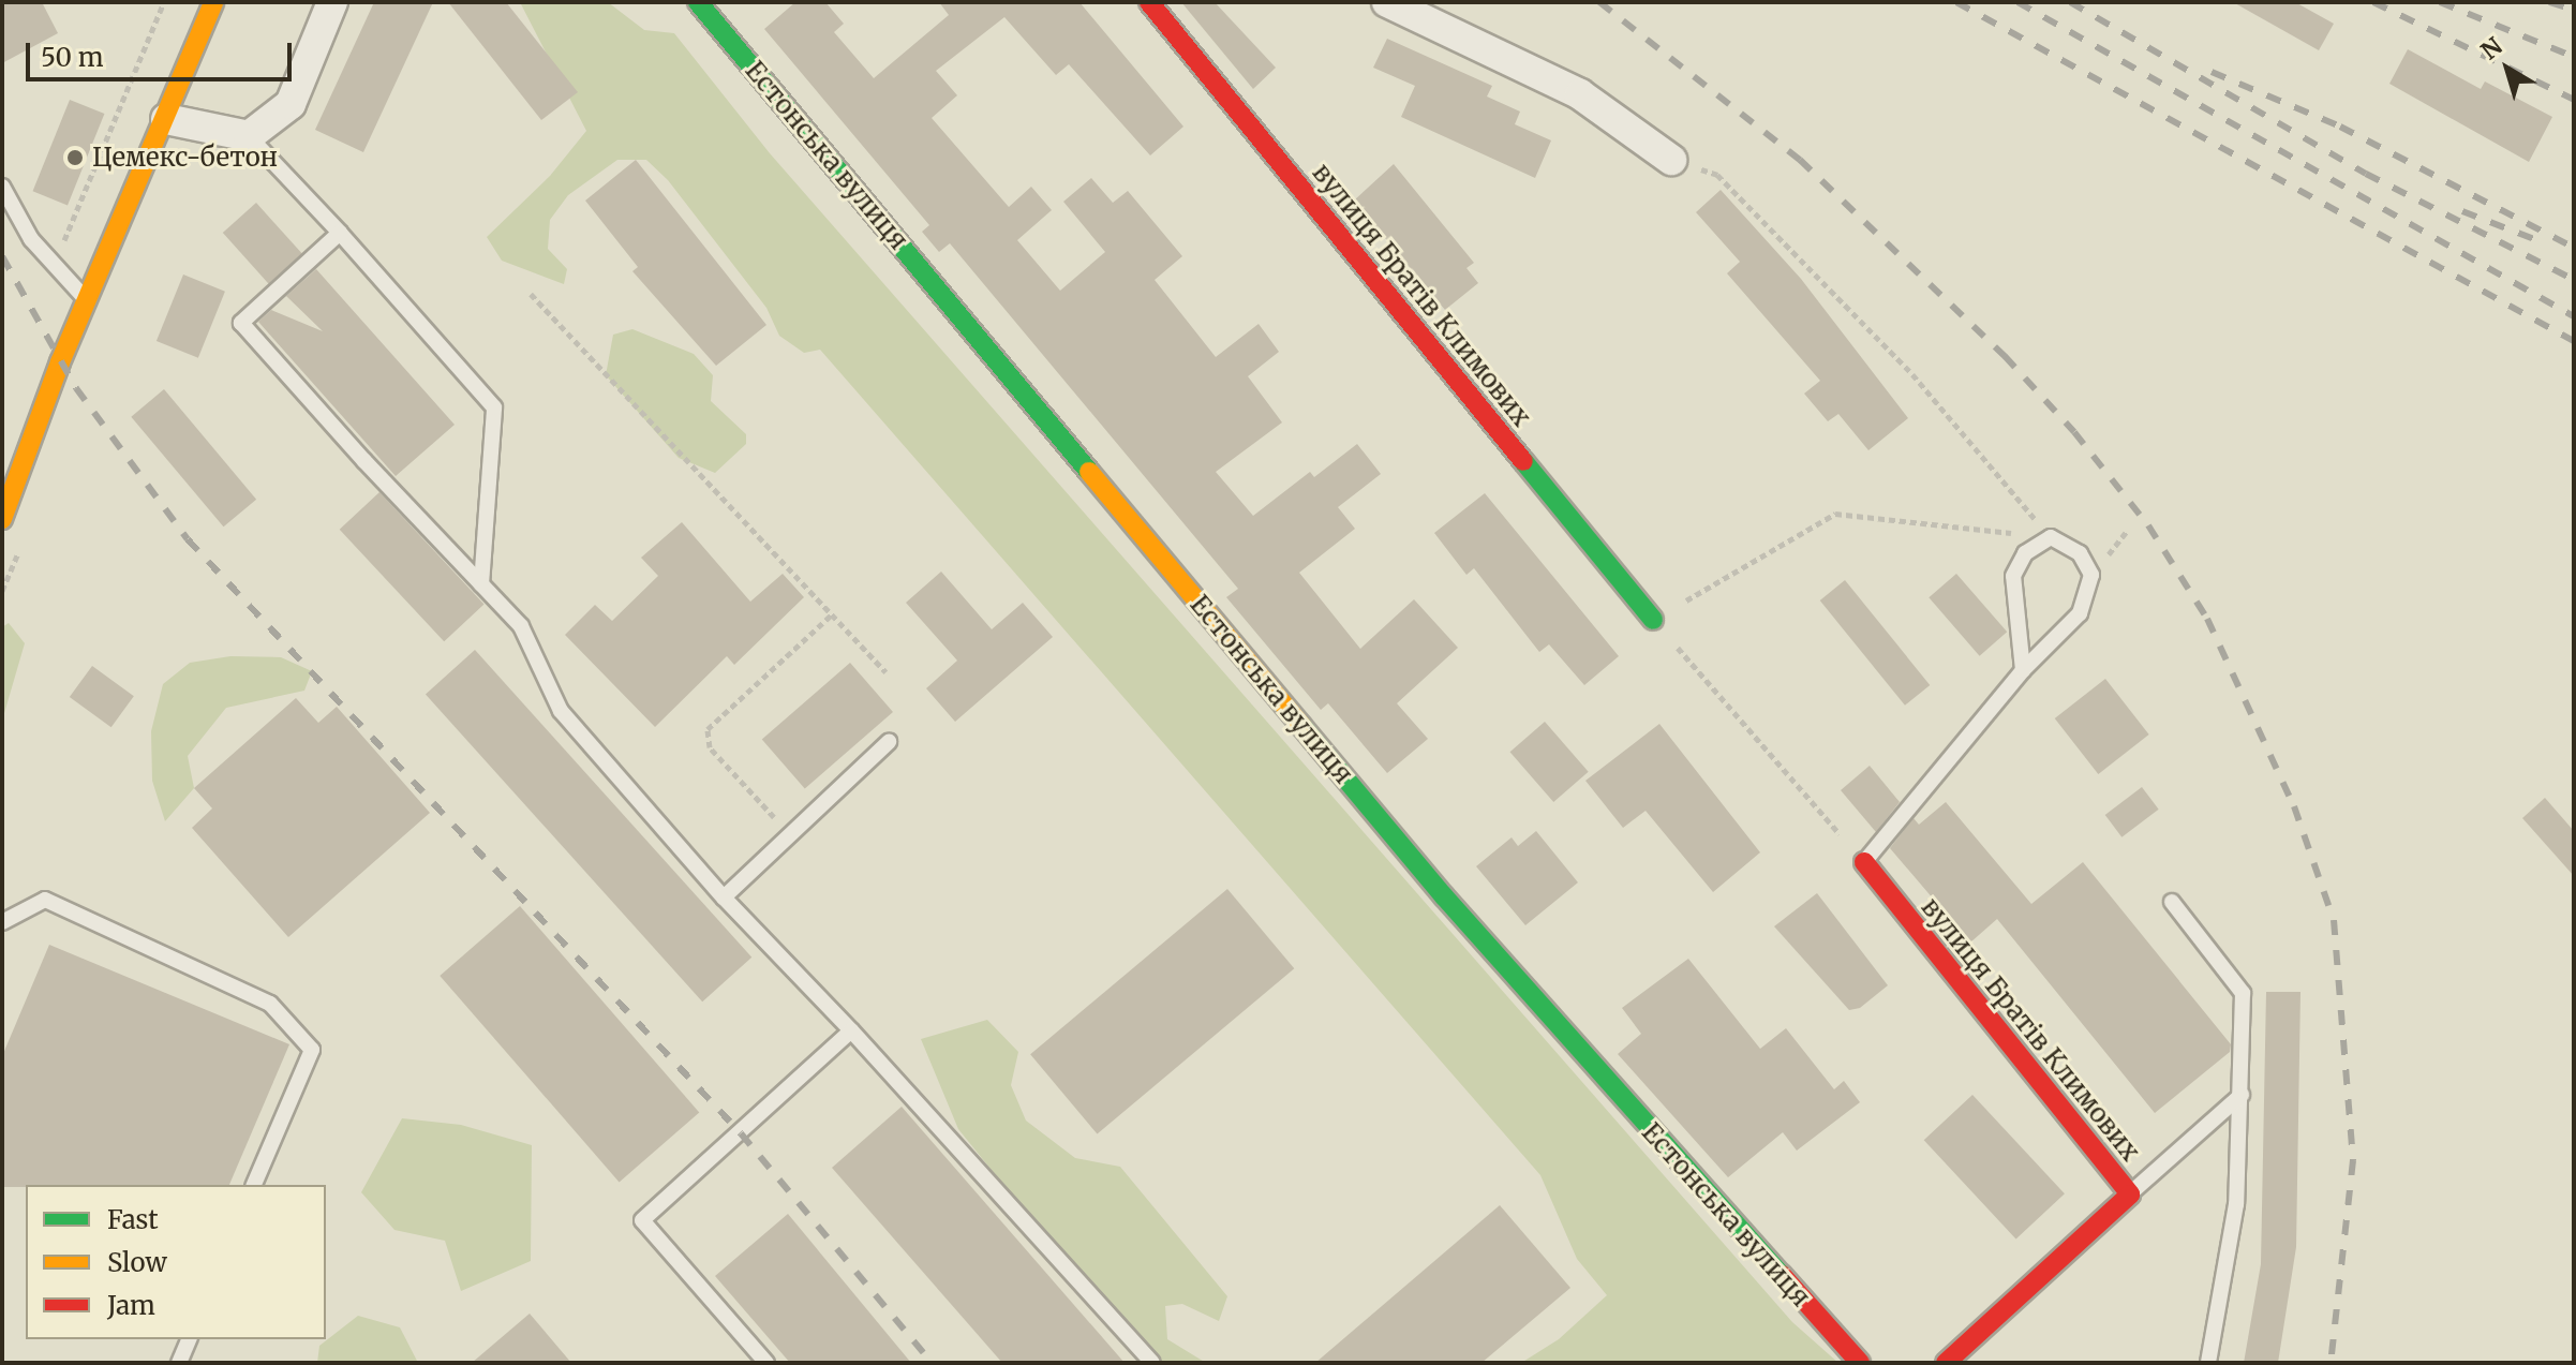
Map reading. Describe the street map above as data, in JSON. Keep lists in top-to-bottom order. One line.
{"streets":{"street":["Естонська вулиця","вулиця Братів Климових"]},"places":["Цемекс-бетон"],"legend":["Fast","Slow","Jam"],"scale_bar":"50 m","north":"top left"}
